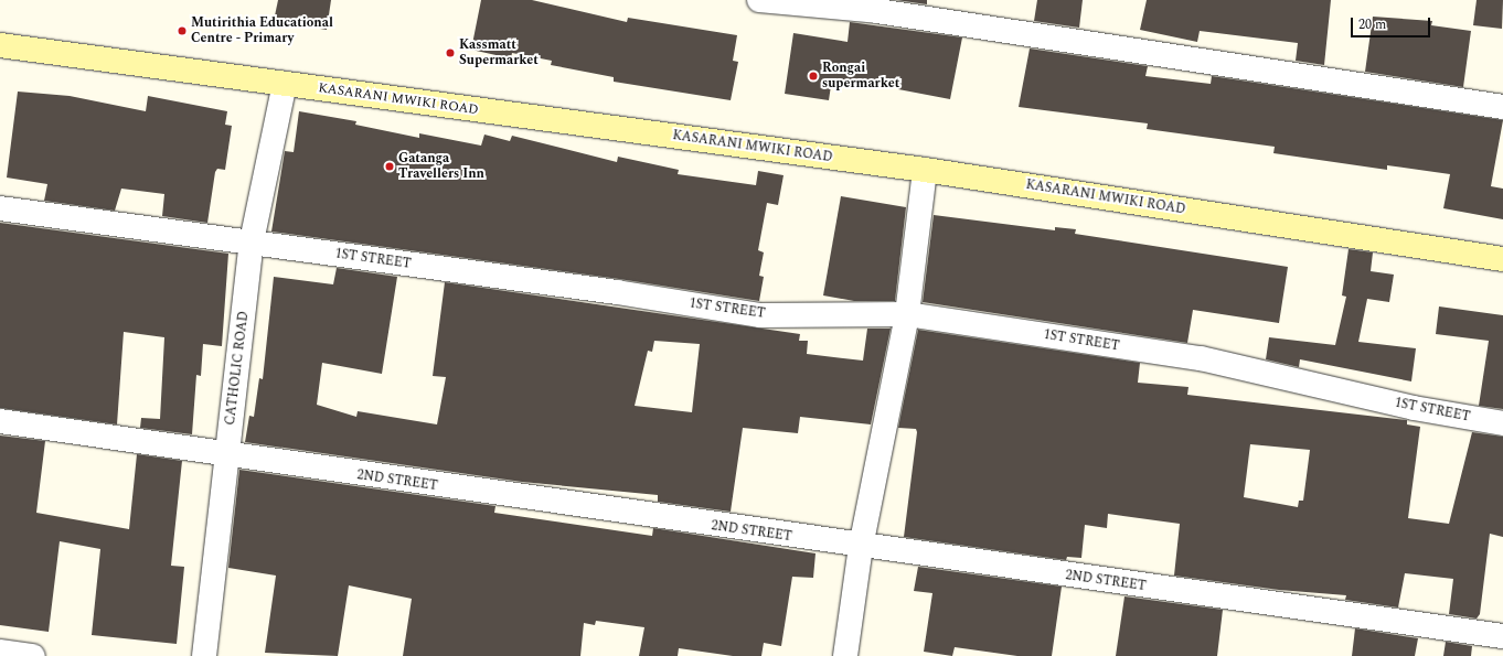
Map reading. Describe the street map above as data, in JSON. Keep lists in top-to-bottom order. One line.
{"streets":{"main road":["KASARANI MWIKI ROAD"],"street":["1ST STREET","CATHOLIC ROAD","2ND STREET"]},"crossings":[["KASARANI MWIKI ROAD","CATHOLIC ROAD"],["1ST STREET","CATHOLIC ROAD"],["CATHOLIC ROAD","2ND STREET"]],"places":["Mutirithia Educational Centre - Primary","Kassmatt Supermarket","Rongai supermarket","Gatanga Travellers Inn"],"scale_bar":"20 m"}
